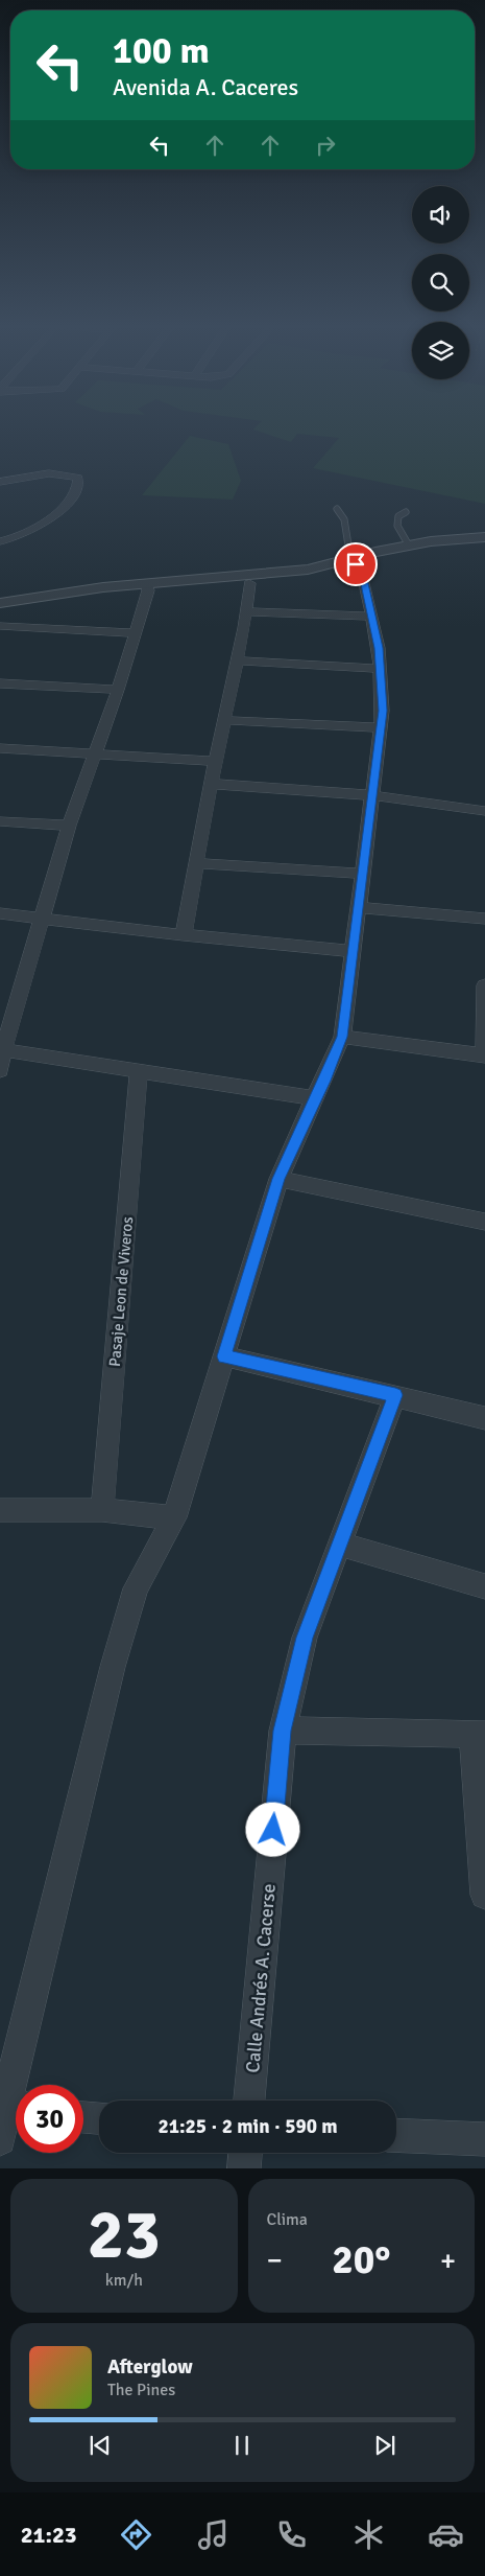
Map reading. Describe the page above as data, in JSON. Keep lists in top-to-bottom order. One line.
{"streets":{"street":["Pasaje Leon de Viveros","Calle Andrés A. Cacerse"]},"page":{"turn":["100 m","Avenida A. Caceres"],"limit":"30","trip":"21:25 · 2 min · 590 m","tile":[["23","km/h"],"Clima"],"heat":["−","20°","+"],"song":["Afterglow","The Pines"],"tabs":"21:23"}}
